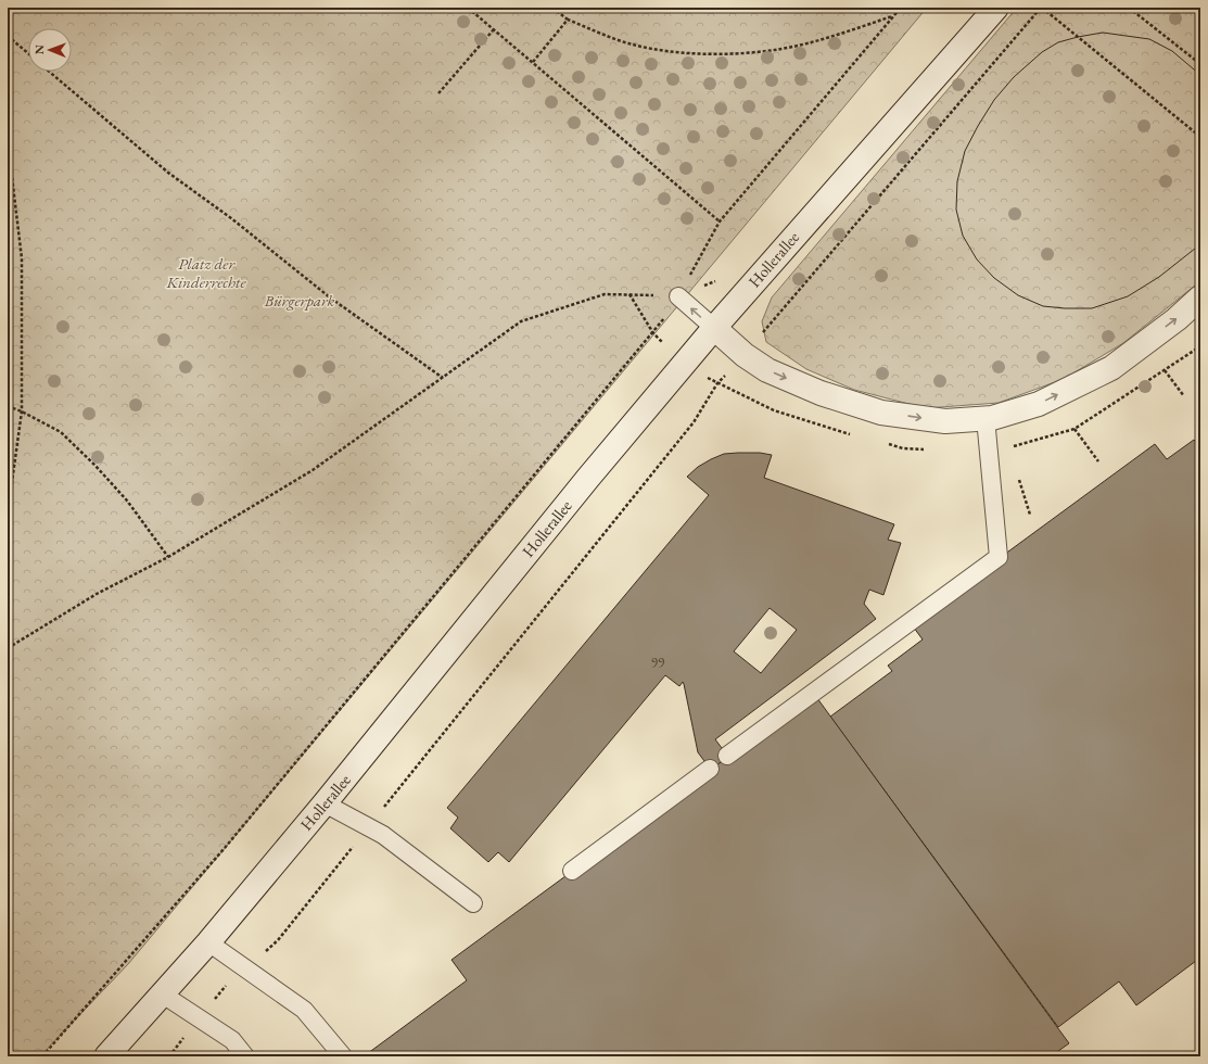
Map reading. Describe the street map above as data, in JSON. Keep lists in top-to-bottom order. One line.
{"streets":{"main road":["Hollerallee"]},"parks":["Platz der Kinderrechte","Bürgerpark"],"house_numbers":["99"],"north":"left"}
